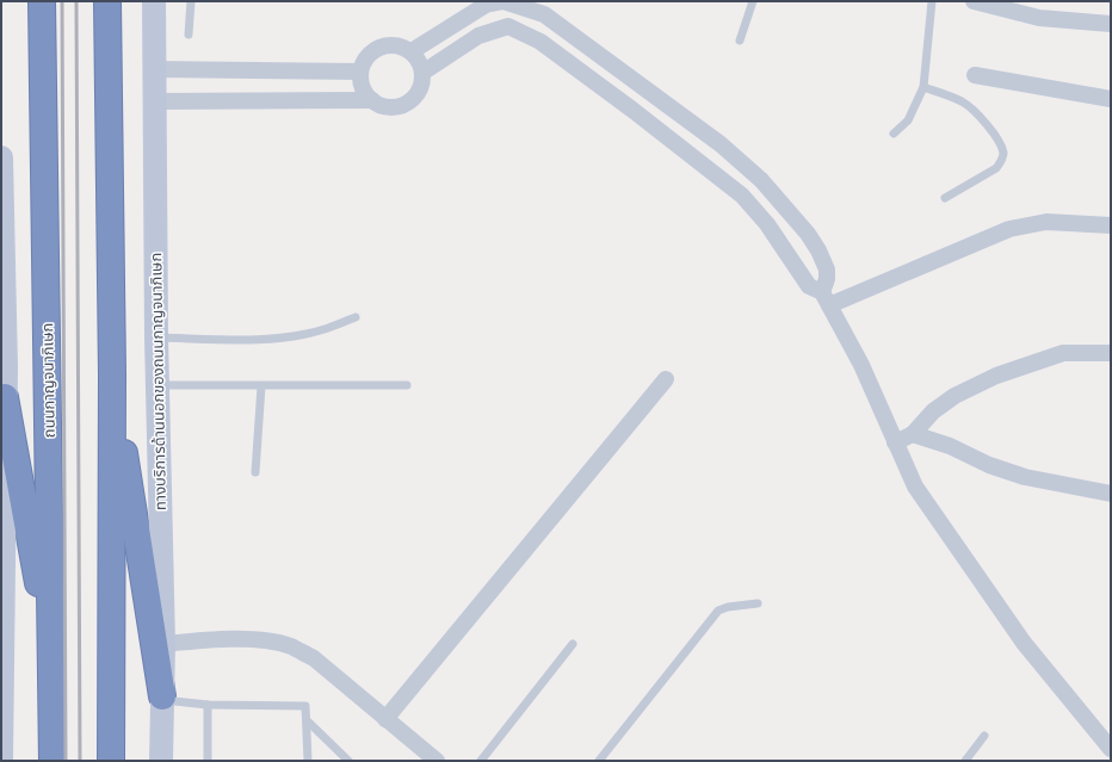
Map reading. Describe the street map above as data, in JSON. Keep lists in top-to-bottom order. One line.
{"streets":{"highway":["ถนนกาญจนาภิเษก"],"main road":["ทางบริการด้านนอกของถนนกาญจนาภิเษก"]}}
